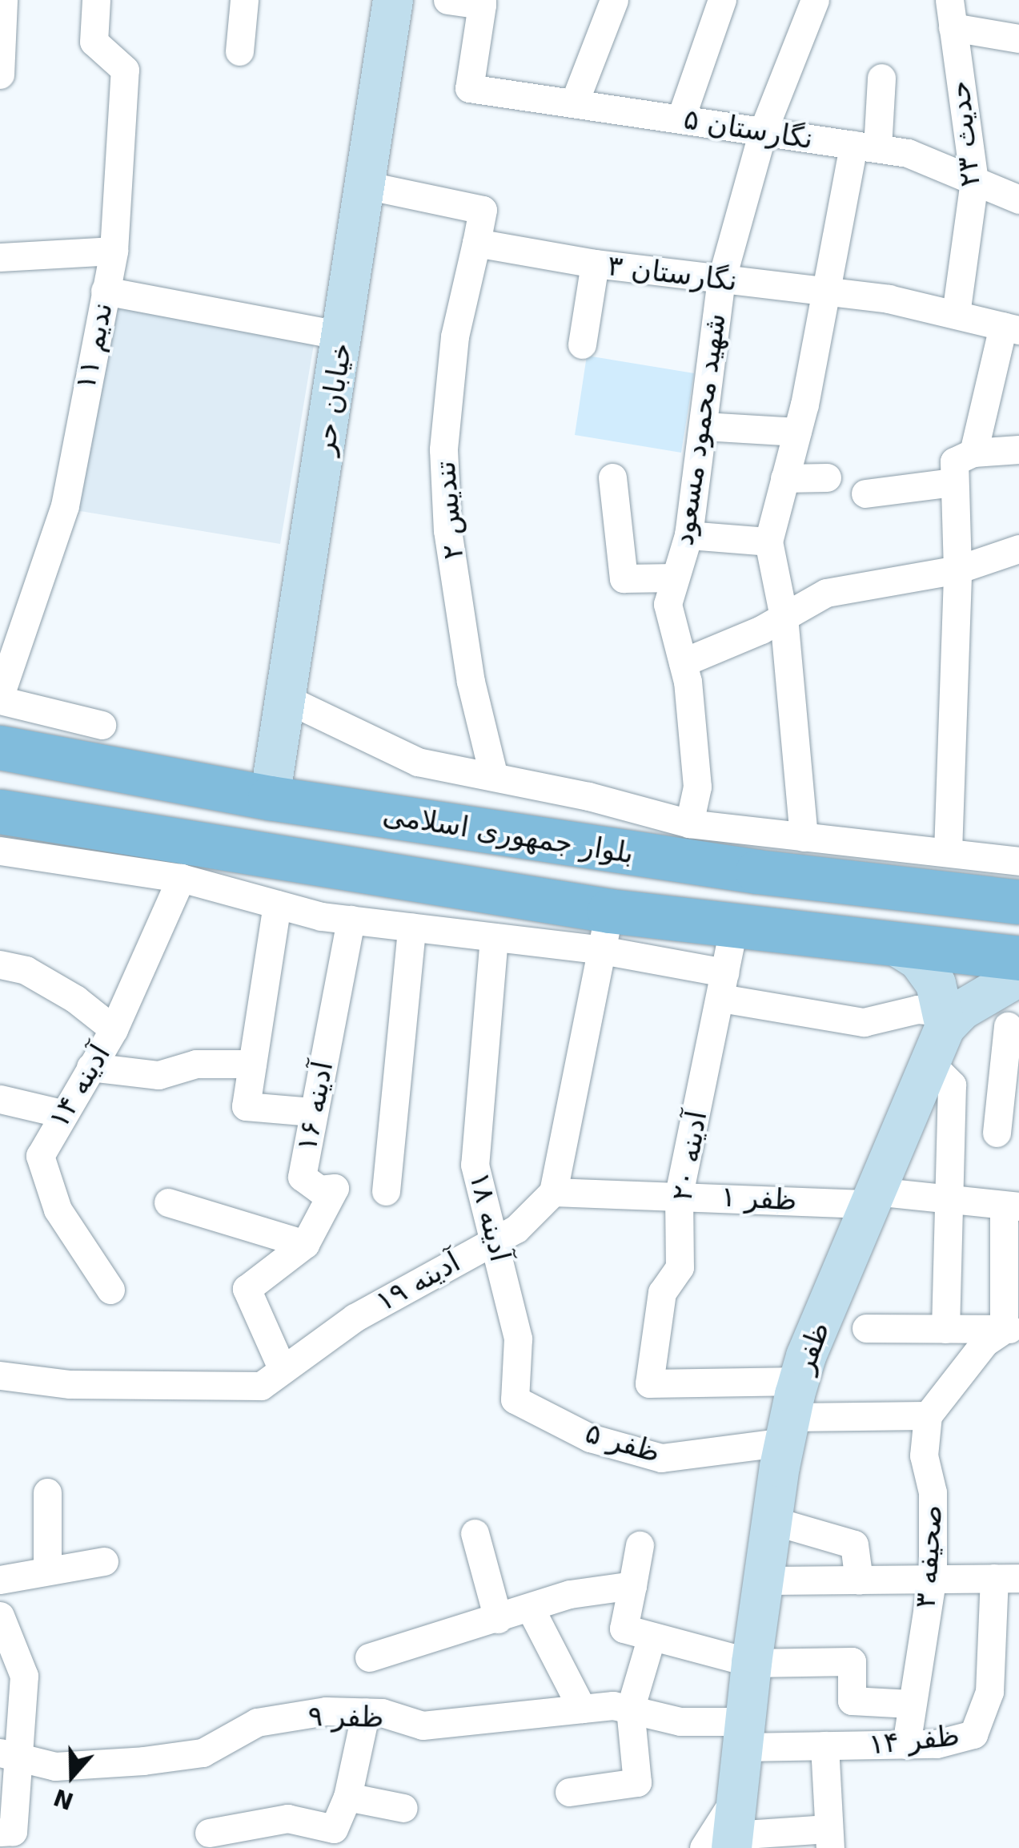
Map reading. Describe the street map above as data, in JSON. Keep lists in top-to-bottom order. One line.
{"streets":{"main road":["بلوار جمهوری اسلامی"],"street":["نگارستان ۵","حدیث ۲۳","نگارستان ۳","ندیم ۱۱","خیابان حر","شهید محمود مسعود","تندیس ۲","آدینه ۱۴","آدینه ۱۶","آدینه ۲۰","ظفر ۱","آدینه ۱۸","آدینه ۱۹","ظفر","ظفر ۵","صحیفه ۳","ظفر ۹","ظفر ۱۴"]},"crossings":[["نگارستان ۵","حدیث ۲۳"],["نگارستان ۵","شهید محمود مسعود"],["حدیث ۲۳","نگارستان ۳"],["نگارستان ۳","شهید محمود مسعود"],["نگارستان ۳","تندیس ۲"],["خیابان حر","بلوار جمهوری اسلامی"],["آدینه ۱۶","آدینه ۱۹"],["آدینه ۲۰","ظفر ۱"],["آدینه ۲۰","ظفر"],["آدینه ۲۰","ظفر ۵"],["ظفر ۱","آدینه ۱۹"],["ظفر ۱","ظفر"],["آدینه ۱۸","آدینه ۱۹"],["آدینه ۱۸","ظفر ۵"],["ظفر","ظفر ۵"],["ظفر","ظفر ۹"],["ظفر","ظفر ۱۴"],["صحیفه ۳","ظفر ۱۴"],["ظفر ۹","ظفر ۱۴"]],"north":"bottom"}
